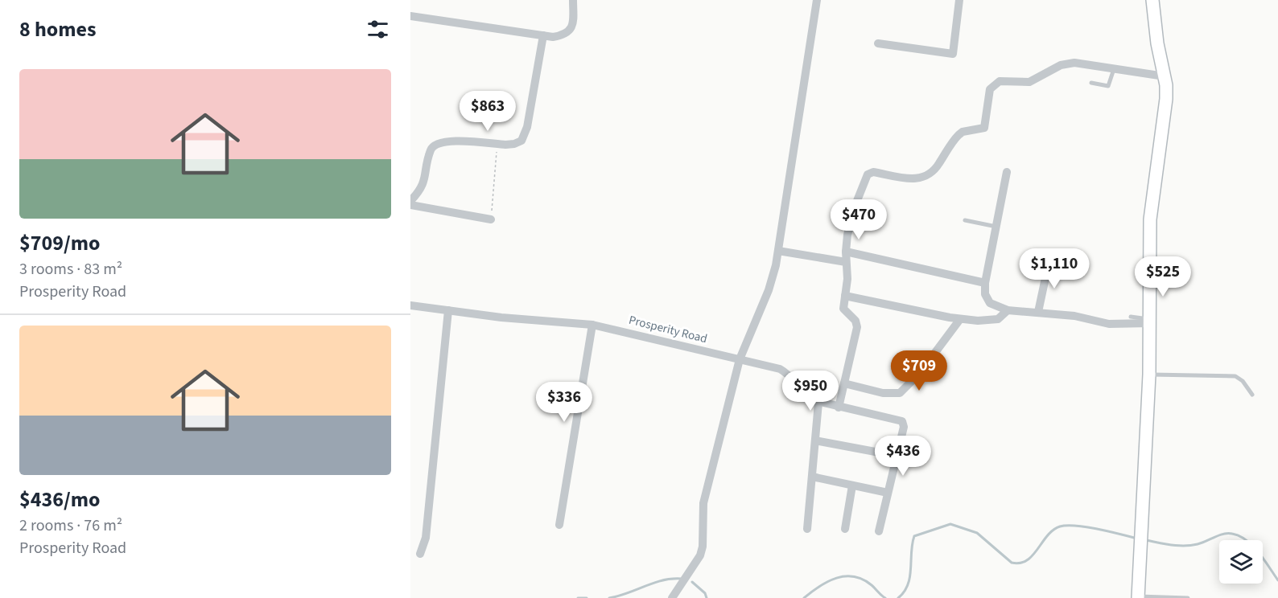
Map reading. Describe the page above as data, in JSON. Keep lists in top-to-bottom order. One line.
{"streets":{"street":["Prosperity Road"]},"page":{"heading":"8 homes","list":[{"name":"$709/mo","note":"3 rooms · 83 m² · Prosperity Road"},{"name":"$436/mo","note":"2 rooms · 76 m² · Prosperity Road"}],"price":["$863","$470","$1,110","$525","$709","$950","$336","$436"]}}
